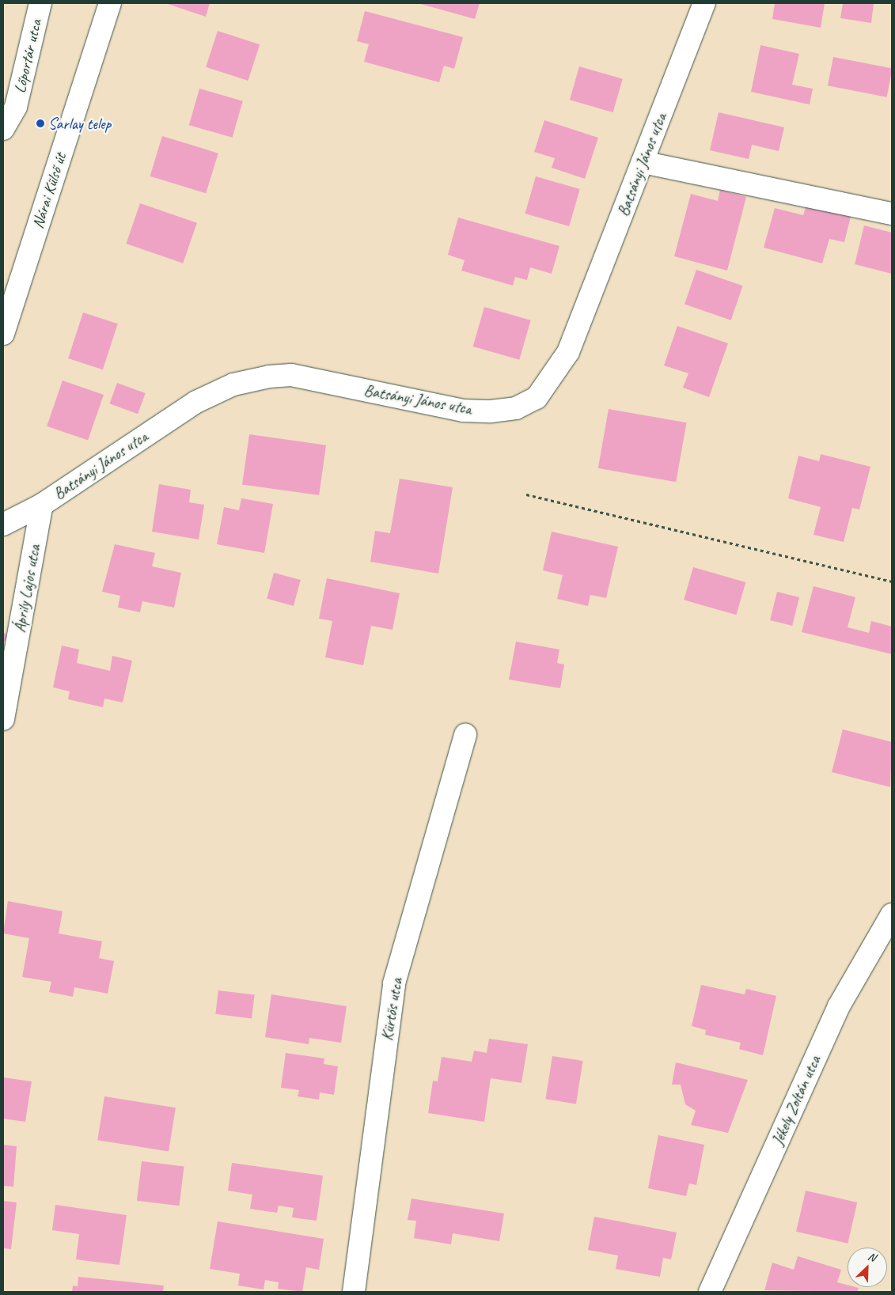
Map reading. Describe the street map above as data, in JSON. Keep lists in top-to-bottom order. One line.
{"streets":{"street":["Lőportár utca","Batsányi János utca","Nárai Külső út","Áprily Lajos utca","Kürtös utca","Jékely Zoltán utca"]},"crossings":[["Batsányi János utca","Áprily Lajos utca"]],"places":["Sarlay telep"],"north":"top right"}
